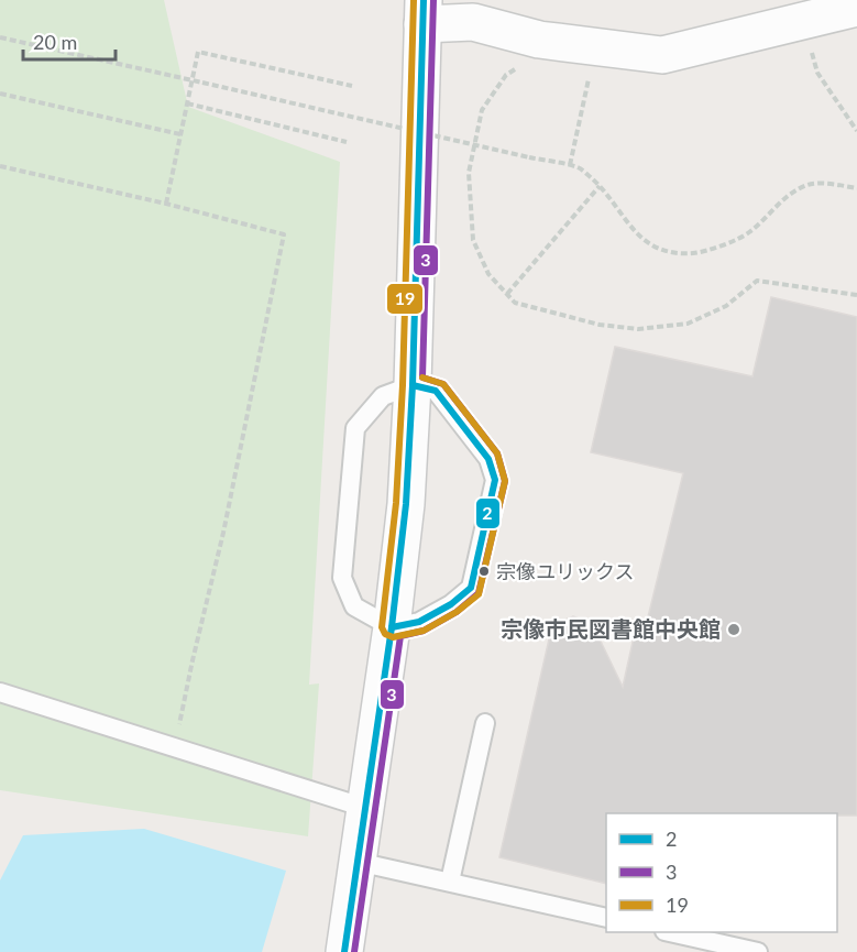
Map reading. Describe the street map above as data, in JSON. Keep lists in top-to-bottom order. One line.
{"places":["宗像ユリックス","宗像市民図書館中央館"],"lines":["transit line 2","transit line 3","transit line 19"],"legend":["2","3","19"],"scale_bar":"20 m"}
